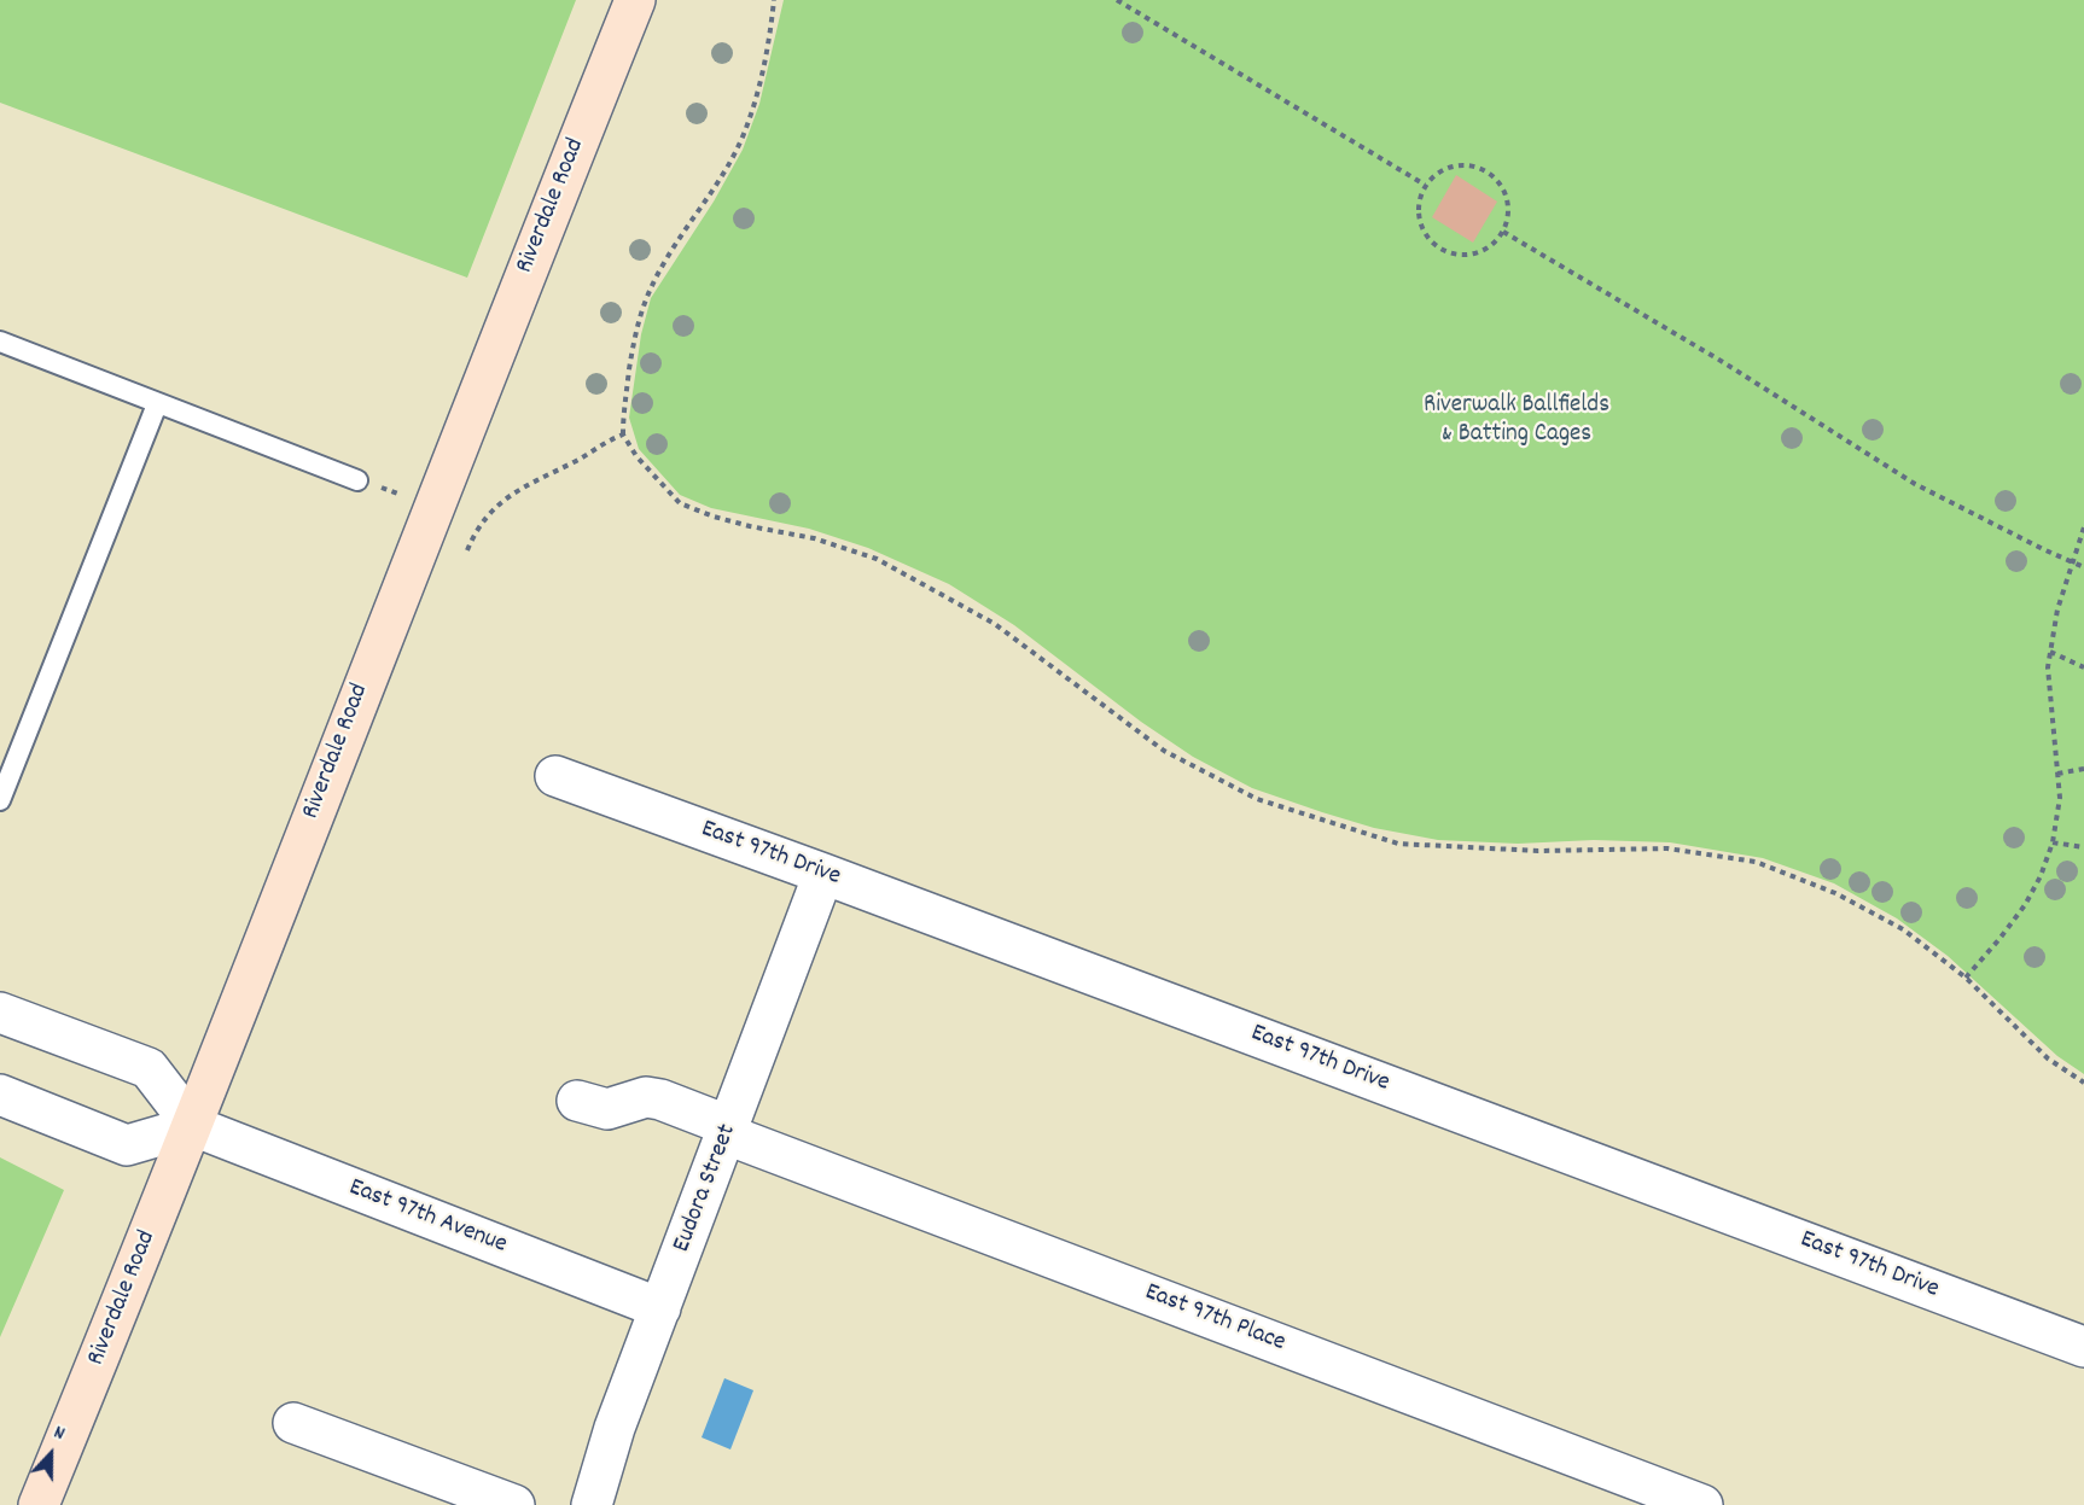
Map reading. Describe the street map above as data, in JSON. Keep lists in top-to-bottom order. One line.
{"streets":{"street":["Riverdale Road","East 97th Drive","Eudora Street","East 97th Avenue","East 97th Place"]},"crossings":[["Riverdale Road","East 97th Avenue"],["East 97th Drive","Eudora Street"],["Eudora Street","East 97th Avenue"],["Eudora Street","East 97th Place"]],"parks":["Riverwalk Ballfields & Batting Cages"],"north":"top"}
